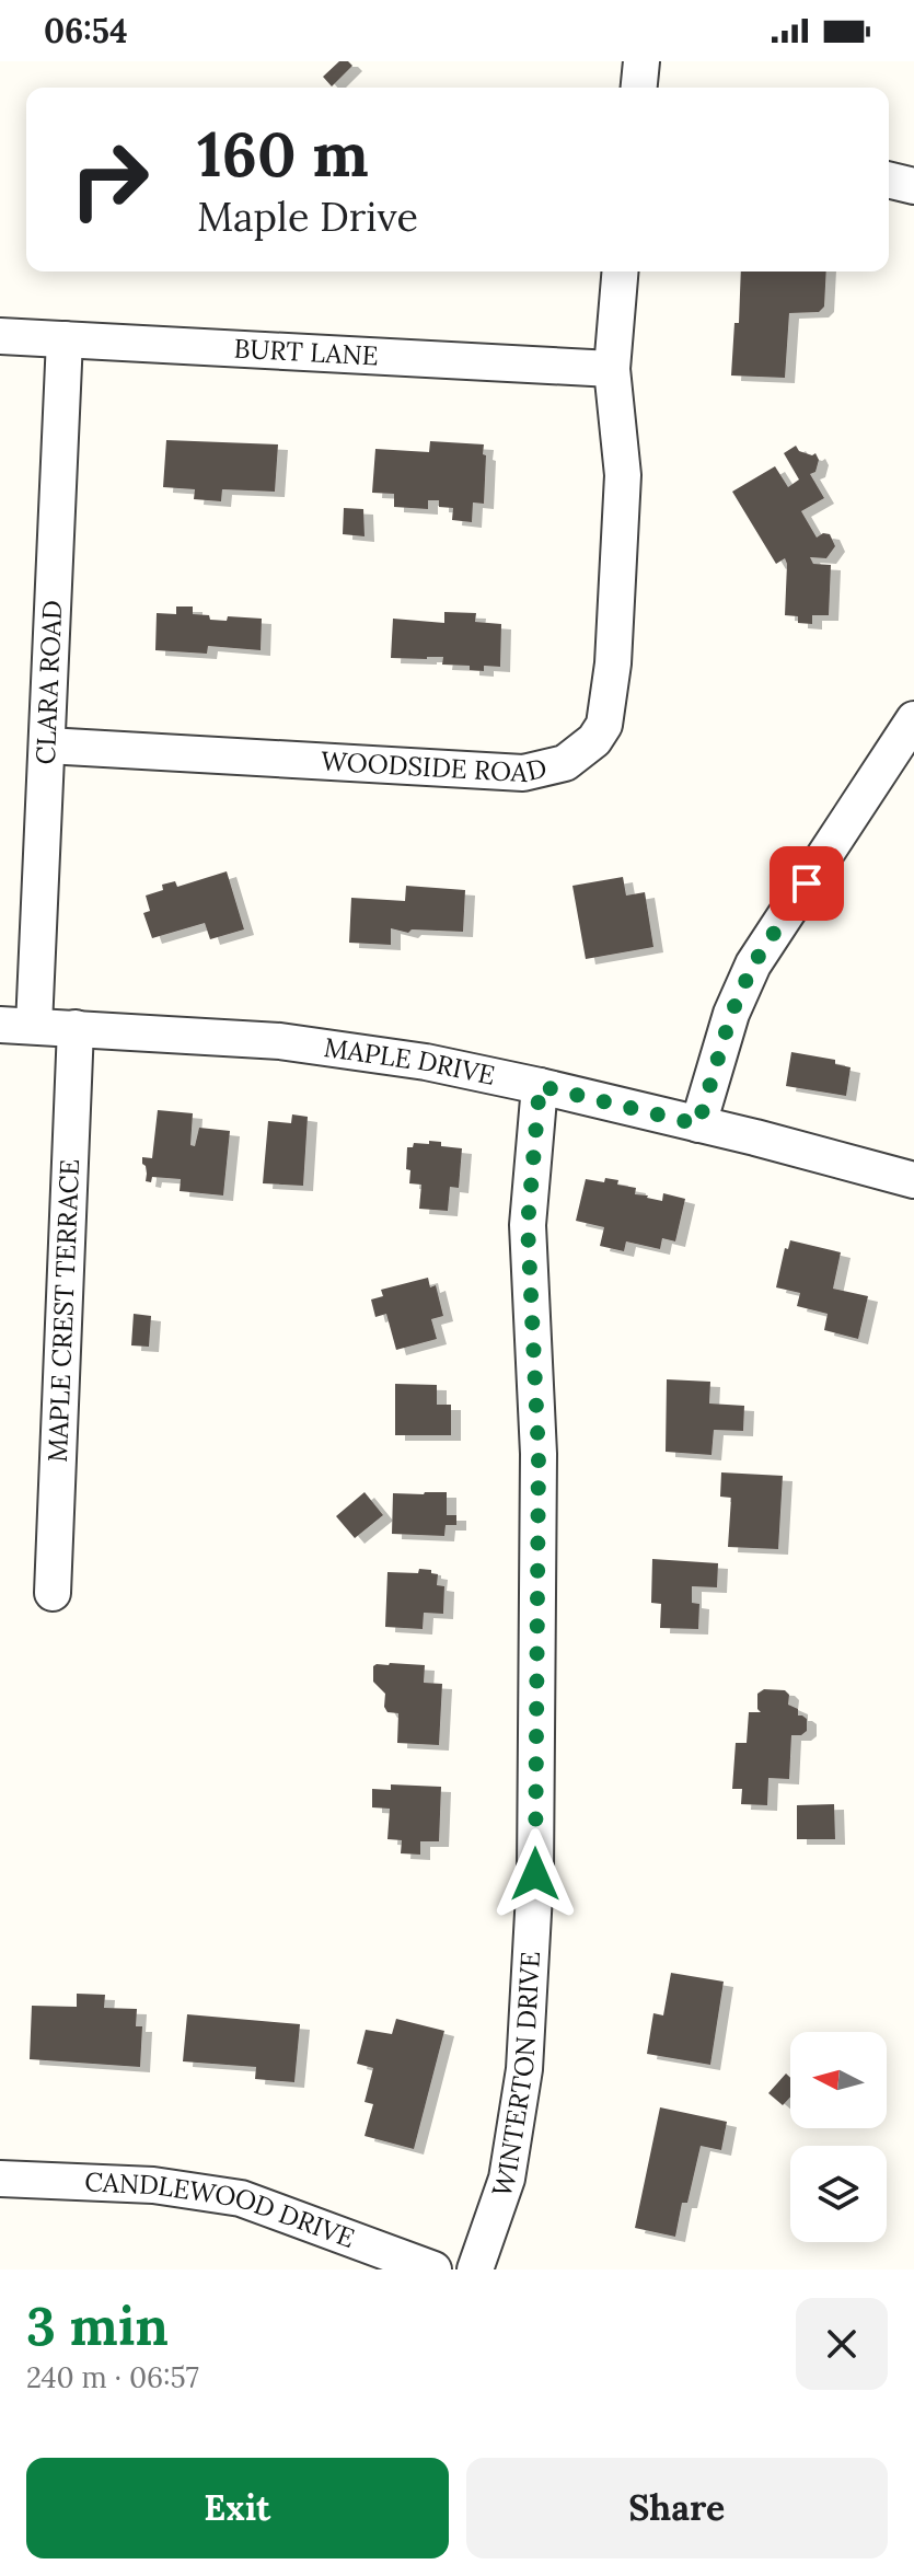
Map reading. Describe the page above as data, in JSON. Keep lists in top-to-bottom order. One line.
{"streets":{"street":["BURT LANE","CLARA ROAD","WOODSIDE ROAD","MAPLE DRIVE","MAPLE CREST TERRACE","WINTERTON DRIVE","CANDLEWOOD DRIVE"]},"crossings":[["BURT LANE","CLARA ROAD"],["BURT LANE","WOODSIDE ROAD"],["CLARA ROAD","WOODSIDE ROAD"],["CLARA ROAD","MAPLE DRIVE"],["MAPLE DRIVE","MAPLE CREST TERRACE"],["MAPLE DRIVE","WINTERTON DRIVE"]],"north":"left","page":{"status":"06:54","turn":["160 m","Maple Drive"],"heading":["3 min","240 m · 06:57"],"buttons":["Exit","Share"]}}
